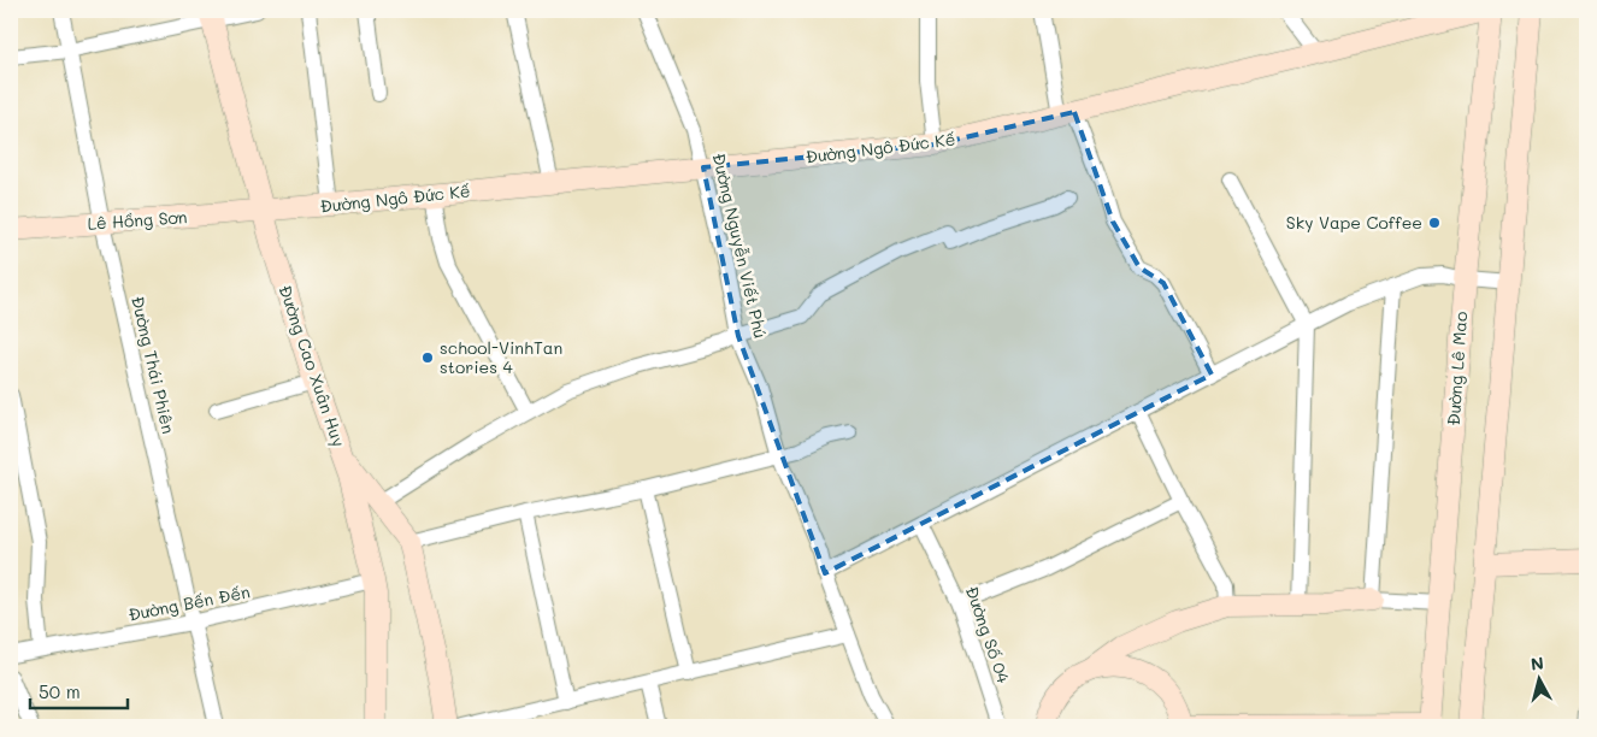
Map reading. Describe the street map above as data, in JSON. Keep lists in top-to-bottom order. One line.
{"streets":{"street":["Đường Ngô Đức Kế","Lê Hồng Sơn","Đường Nguyễn Viết Phú","Đường Thái Phiên","Đường Cao Xuân Huy","Đường Lê Mao","Đường Bến Đến","Đường Số 04"]},"crossings":[["Đường Ngô Đức Kế","Lê Hồng Sơn"],["Đường Ngô Đức Kế","Đường Nguyễn Viết Phú"],["Đường Ngô Đức Kế","Đường Cao Xuân Huy"],["Lê Hồng Sơn","Đường Thái Phiên"],["Lê Hồng Sơn","Đường Cao Xuân Huy"],["Đường Thái Phiên","Đường Bến Đến"],["Đường Cao Xuân Huy","Đường Bến Đến"]],"places":["Sky Vape Coffee","school-VinhTan stories 4"],"scale_bar":"50 m","north":"top"}
